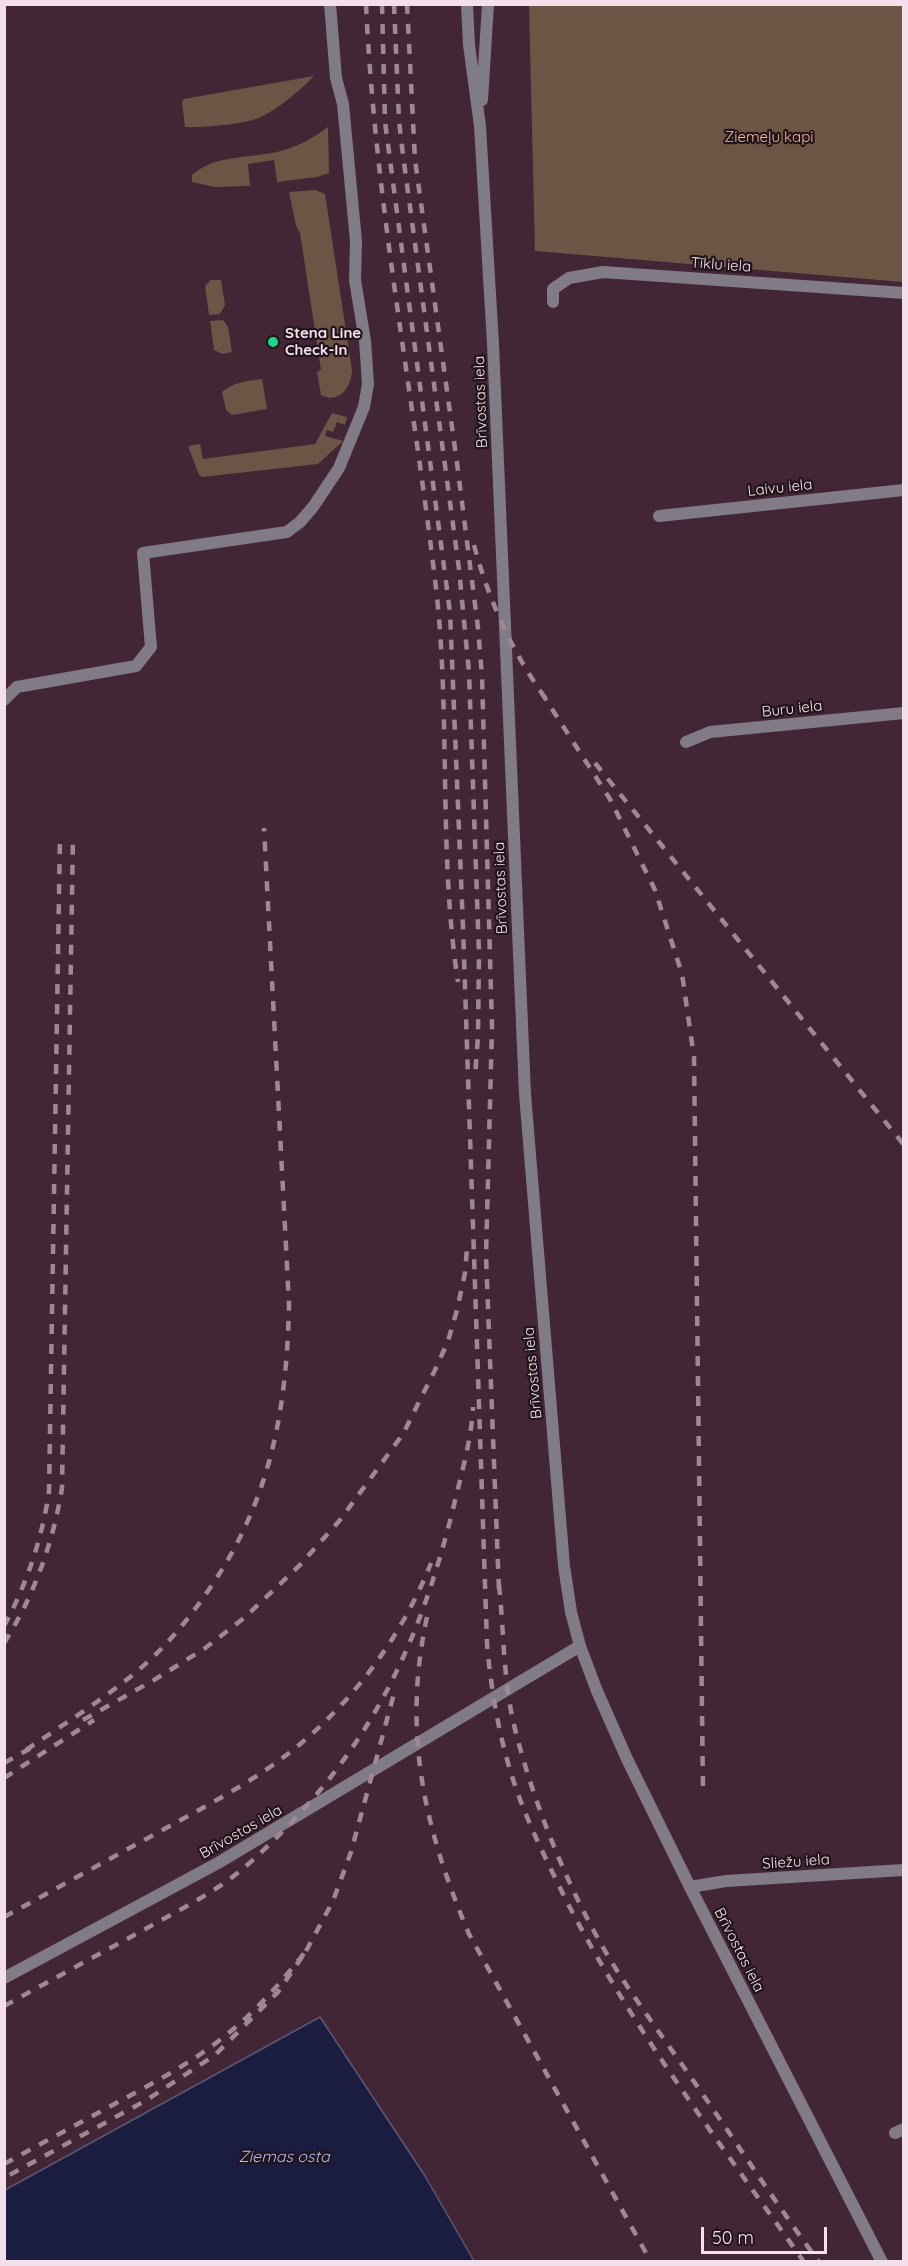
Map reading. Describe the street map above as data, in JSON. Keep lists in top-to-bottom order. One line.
{"streets":{"street":["Tīklu iela","Brīvostas iela","Laivu iela","Buru iela","Sliežu iela"]},"crossings":[["Brīvostas iela","Sliežu iela"]],"water":["Ziemas osta"],"parks":["Ziemeļu kapi"],"places":["Stena Line Check-In"],"scale_bar":"50 m"}
